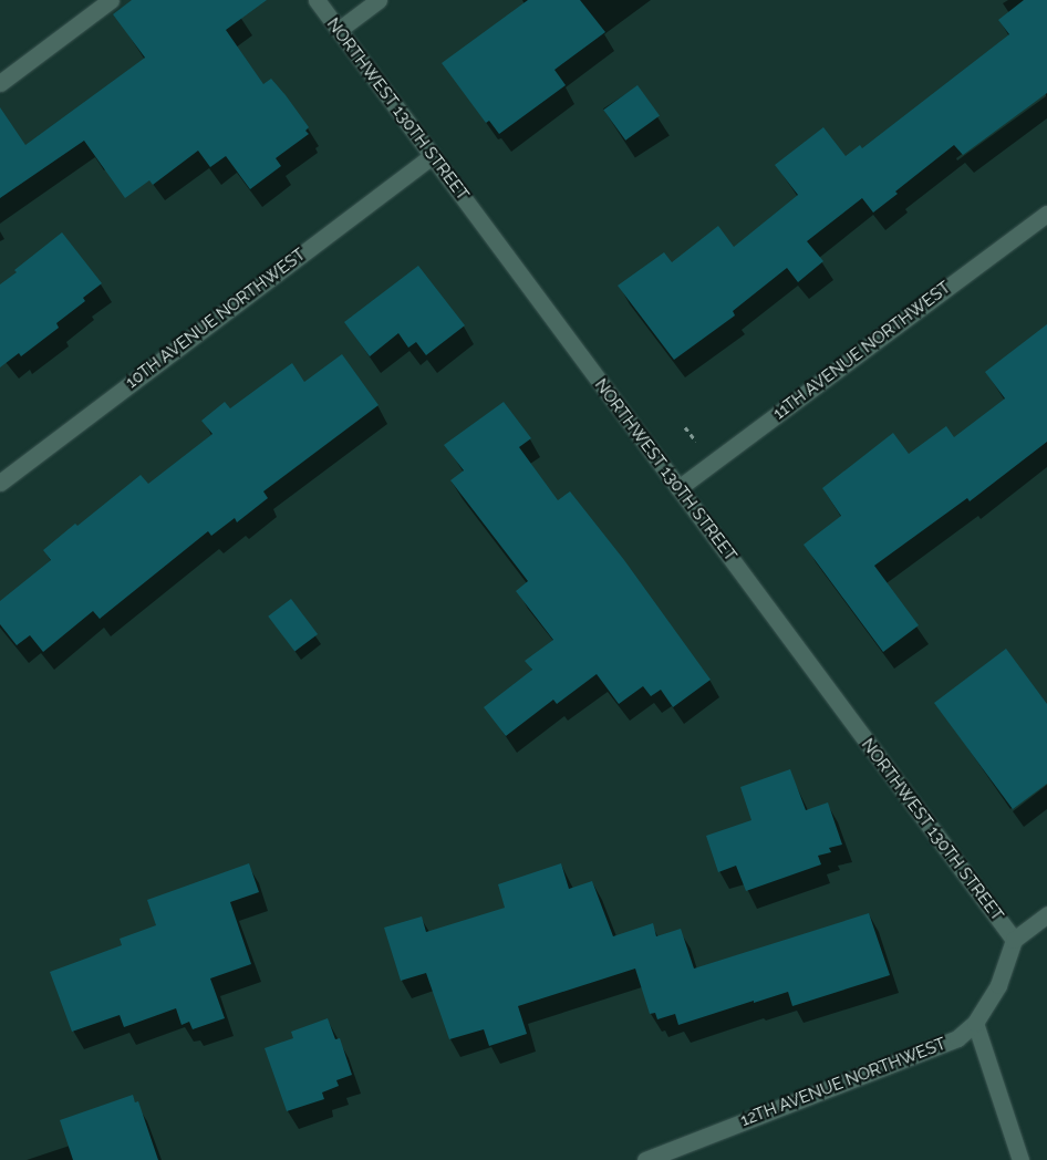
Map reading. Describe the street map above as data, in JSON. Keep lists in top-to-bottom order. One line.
{"streets":{"street":["NORTHWEST 130TH STREET","10TH AVENUE NORTHWEST","11TH AVENUE NORTHWEST","12TH AVENUE NORTHWEST"]},"crossings":[["NORTHWEST 130TH STREET","10TH AVENUE NORTHWEST"],["NORTHWEST 130TH STREET","11TH AVENUE NORTHWEST"],["NORTHWEST 130TH STREET","12TH AVENUE NORTHWEST"]]}
